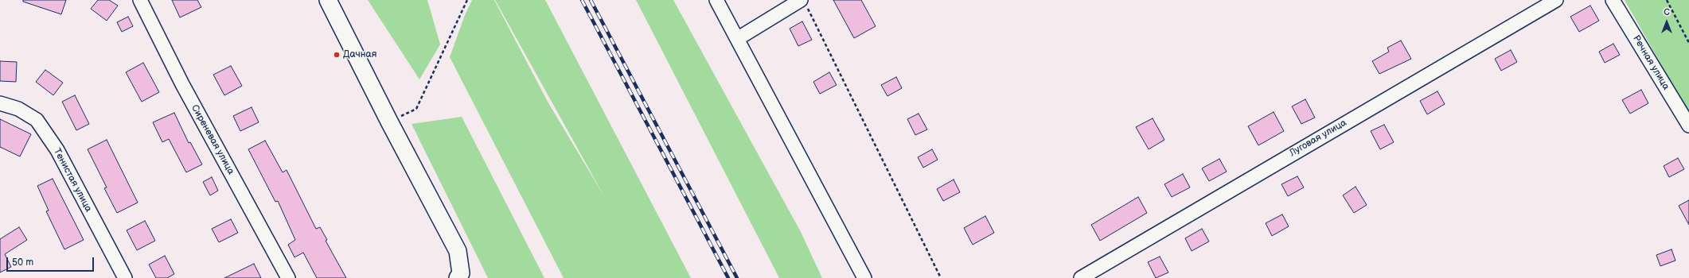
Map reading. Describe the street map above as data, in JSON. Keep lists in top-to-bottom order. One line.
{"streets":{"street":["Речная улица","Луговая улица","Сиреневая улица","Тенистая улица"]},"places":["Дачная"],"scale_bar":"50 m","north":"top"}
